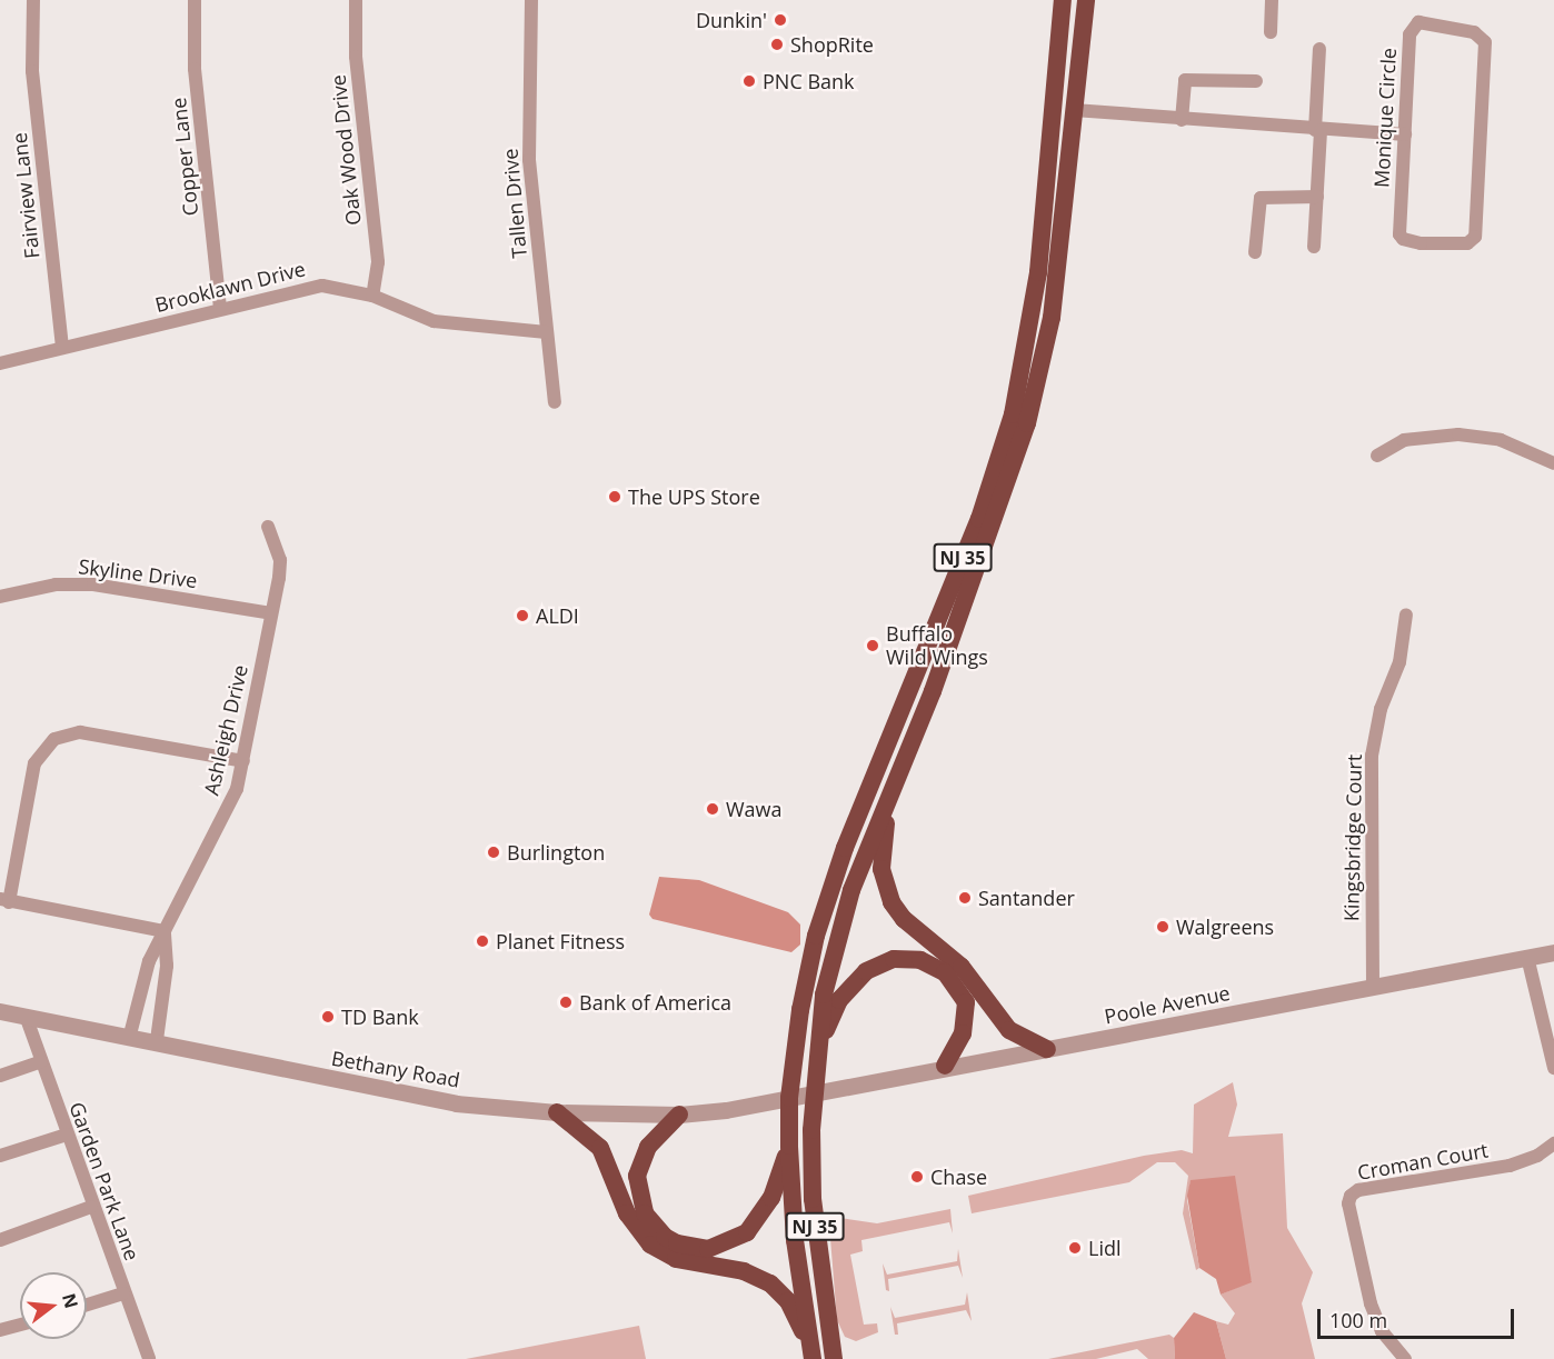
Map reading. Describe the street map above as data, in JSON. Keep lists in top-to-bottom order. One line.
{"streets":{"highway":["NJ 35"],"street":["Monique Circle","Oak Wood Drive","Copper Lane","Fairview Lane","Tallen Drive","Brooklawn Drive","Skyline Drive","Ashleigh Drive","Kingsbridge Court","Poole Avenue","Bethany Road","Croman Court","Garden Park Lane"]},"crossings":[["Oak Wood Drive","Brooklawn Drive"],["Copper Lane","Brooklawn Drive"],["Fairview Lane","Brooklawn Drive"],["Tallen Drive","Brooklawn Drive"],["NJ 35","Poole Avenue"],["NJ 35","Bethany Road"],["Skyline Drive","Ashleigh Drive"],["Ashleigh Drive","Bethany Road"],["Kingsbridge Court","Poole Avenue"],["Poole Avenue","Bethany Road"],["Bethany Road","Garden Park Lane"]],"places":["Dunkin'","ShopRite","PNC Bank","The UPS Store","ALDI","Buffalo Wild Wings","Wawa","Burlington","Santander","Walgreens","Planet Fitness","Bank of America","TD Bank","Chase","Lidl"],"scale_bar":"100 m","north":"right"}
